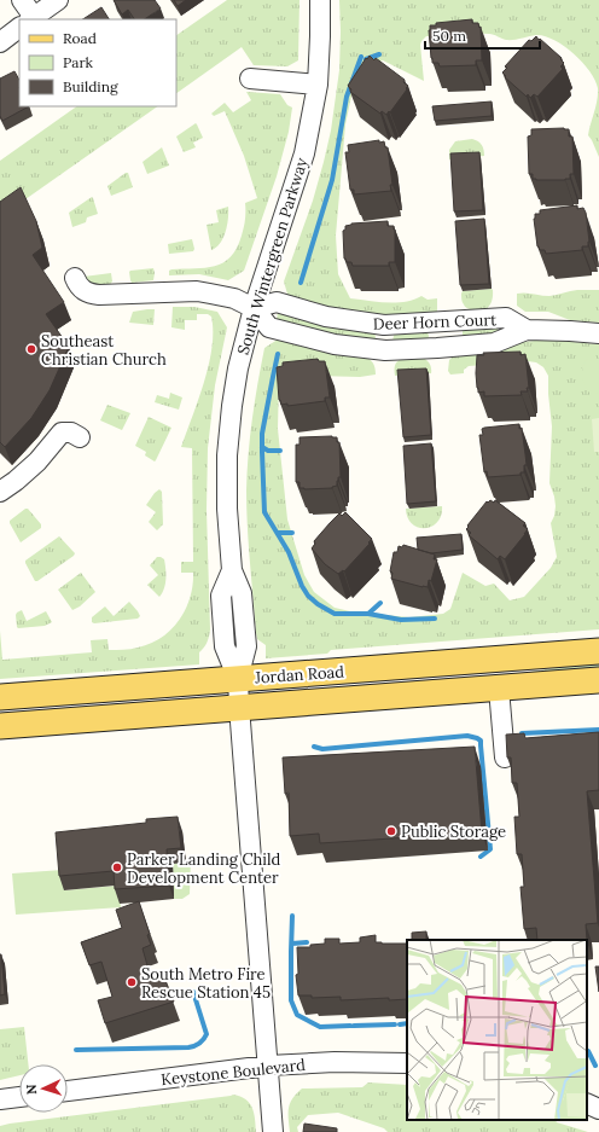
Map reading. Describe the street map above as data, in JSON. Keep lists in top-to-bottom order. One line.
{"streets":{"main road":["Jordan Road"],"street":["South Wintergreen Parkway","Deer Horn Court","Keystone Boulevard"]},"crossings":[["South Wintergreen Parkway","Deer Horn Court"],["South Wintergreen Parkway","Jordan Road"],["South Wintergreen Parkway","Keystone Boulevard"]],"places":["Southeast Christian Church","Public Storage","Parker Landing Child Development Center","South Metro Fire Rescue Station 45"],"legend":["Road","Park","Building"],"scale_bar":"50 m","north":"left"}
